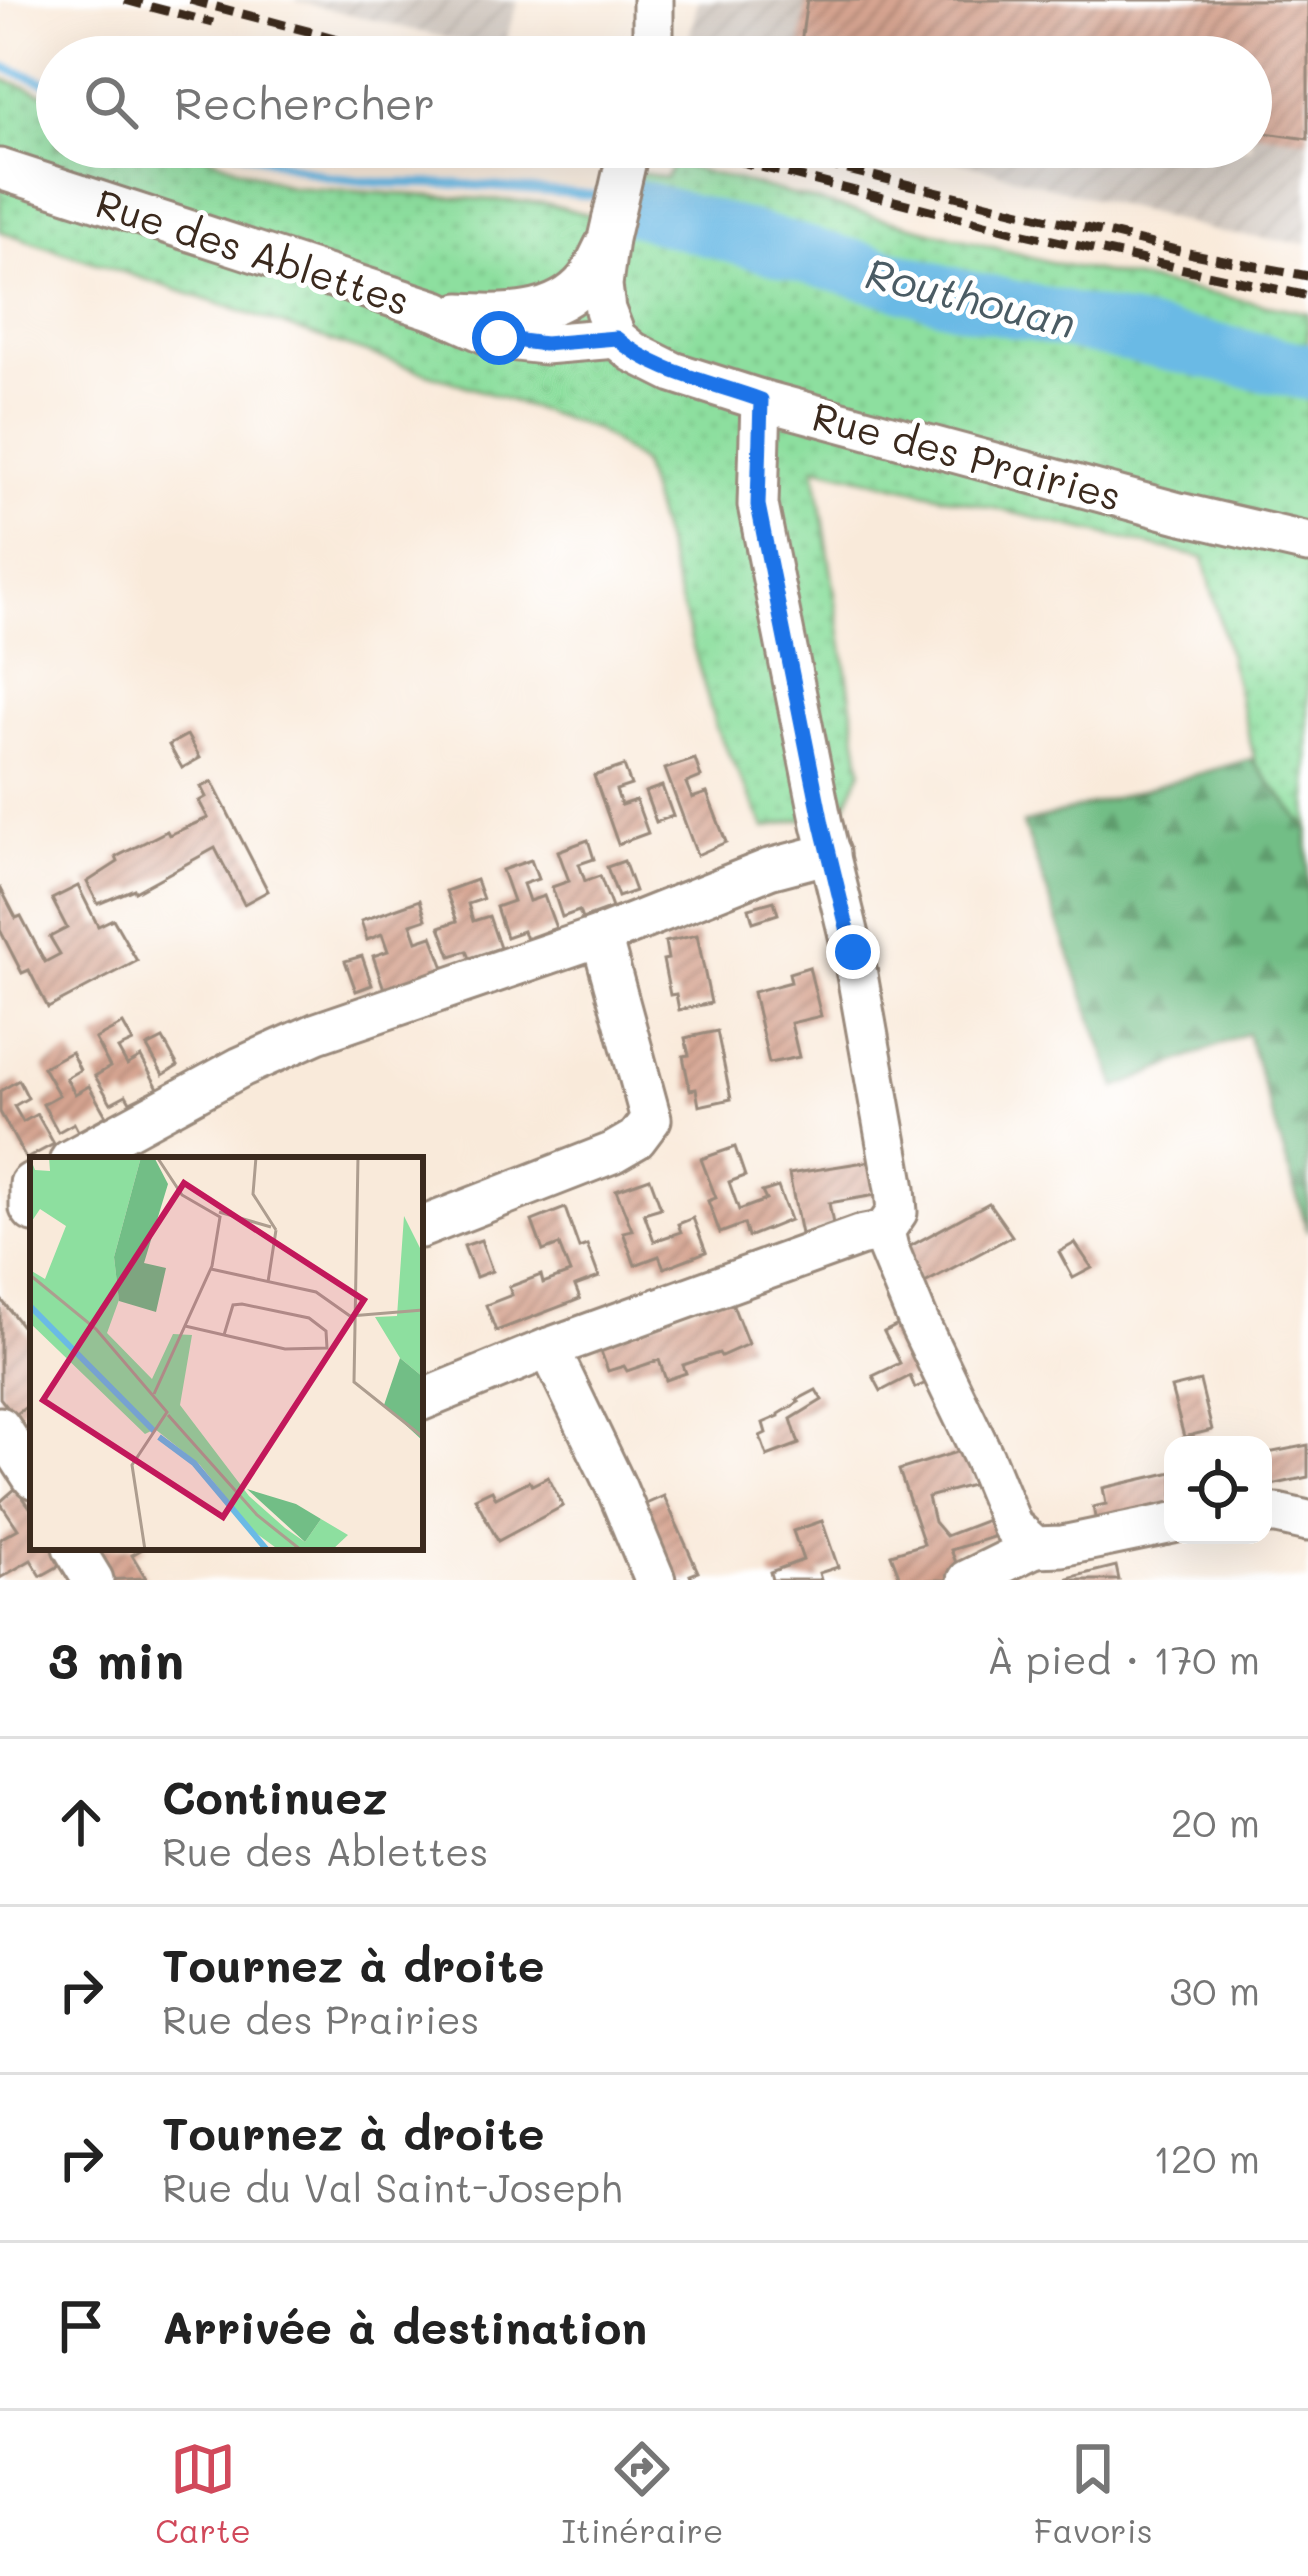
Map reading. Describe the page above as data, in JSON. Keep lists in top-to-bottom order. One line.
{"streets":{"street":["Rue des Ablettes","Rue des Prairies"]},"crossings":[["Rue des Ablettes","Rue des Prairies"]],"water":["Routhouan"],"page":{"search":"Rechercher","heading":["3 min","À pied · 170 m"],"list":[["Continuez","Rue des Ablettes","20 m"],["Tournez à droite","Rue des Prairies","30 m"],["Tournez à droite","Rue du Val Saint-Joseph","120 m"],"Arrivée à destination"],"nav":["Carte","Itinéraire","Favoris"]}}
